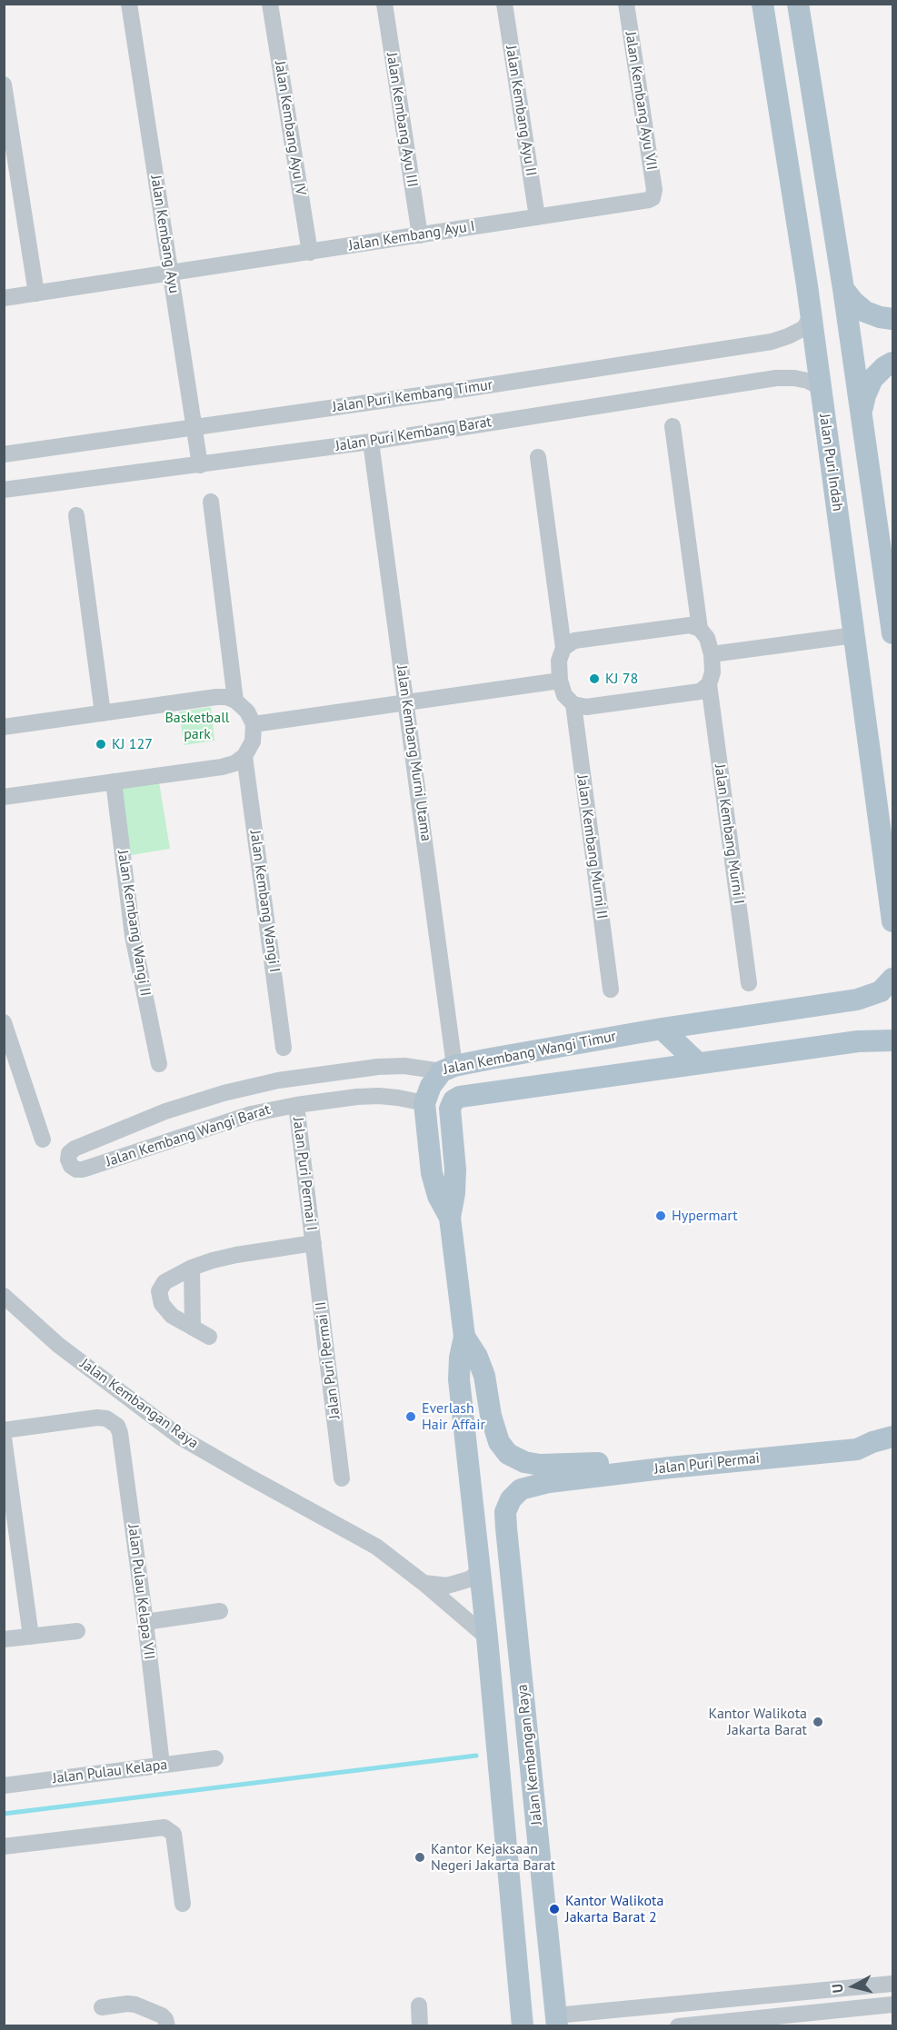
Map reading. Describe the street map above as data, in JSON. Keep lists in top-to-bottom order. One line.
{"streets":{"main road":["Jalan Puri Indah","Jalan Kembang Wangi Timur","Jalan Kembangan Raya","Jalan Puri Permai"],"street":["Jalan Kembang Ayu VII","Jalan Kembang Ayu II","Jalan Kembang Ayu III","Jalan Kembang Ayu IV","Jalan Kembang Ayu","Jalan Kembang Ayu I","Jalan Puri Kembang Timur","Jalan Puri Kembang Barat","Jalan Kembang Murni Utama","Jalan Kembang Murni I","Jalan Kembang Murni II","Jalan Kembang Wangi I","Jalan Kembang Wangi II","Jalan Kembang Wangi Barat","Jalan Puri Permai I","Jalan Puri Permai II","Jalan Pulau Kelapa VII","Jalan Pulau Kelapa"]},"crossings":[["Jalan Kembang Ayu VII","Jalan Kembang Ayu I"],["Jalan Kembang Ayu II","Jalan Kembang Ayu I"],["Jalan Kembang Ayu III","Jalan Kembang Ayu I"],["Jalan Kembang Ayu IV","Jalan Kembang Ayu I"],["Jalan Kembang Ayu","Jalan Kembang Ayu I"],["Jalan Kembang Ayu","Jalan Puri Kembang Timur"],["Jalan Kembang Ayu","Jalan Puri Kembang Barat"],["Jalan Puri Kembang Timur","Jalan Puri Indah"],["Jalan Puri Kembang Barat","Jalan Puri Indah"],["Jalan Puri Kembang Barat","Jalan Kembang Murni Utama"],["Jalan Kembang Murni Utama","Jalan Kembang Wangi Timur"],["Jalan Kembang Wangi Timur","Jalan Kembang Wangi Barat"],["Jalan Kembang Wangi Timur","Jalan Kembangan Raya"],["Jalan Kembang Wangi Barat","Jalan Puri Permai I"],["Jalan Kembang Wangi Barat","Jalan Kembangan Raya"],["Jalan Puri Permai I","Jalan Puri Permai II"],["Jalan Kembangan Raya","Jalan Puri Permai"],["Jalan Pulau Kelapa VII","Jalan Pulau Kelapa"]],"parks":["Basketball park"],"places":["KJ 78","KJ 127","Hypermart","Everlash Hair Affair","Kantor Walikota Jakarta Barat","Kantor Kejaksaan Negeri Jakarta Barat","Kantor Walikota Jakarta Barat 2"],"north":"left"}
